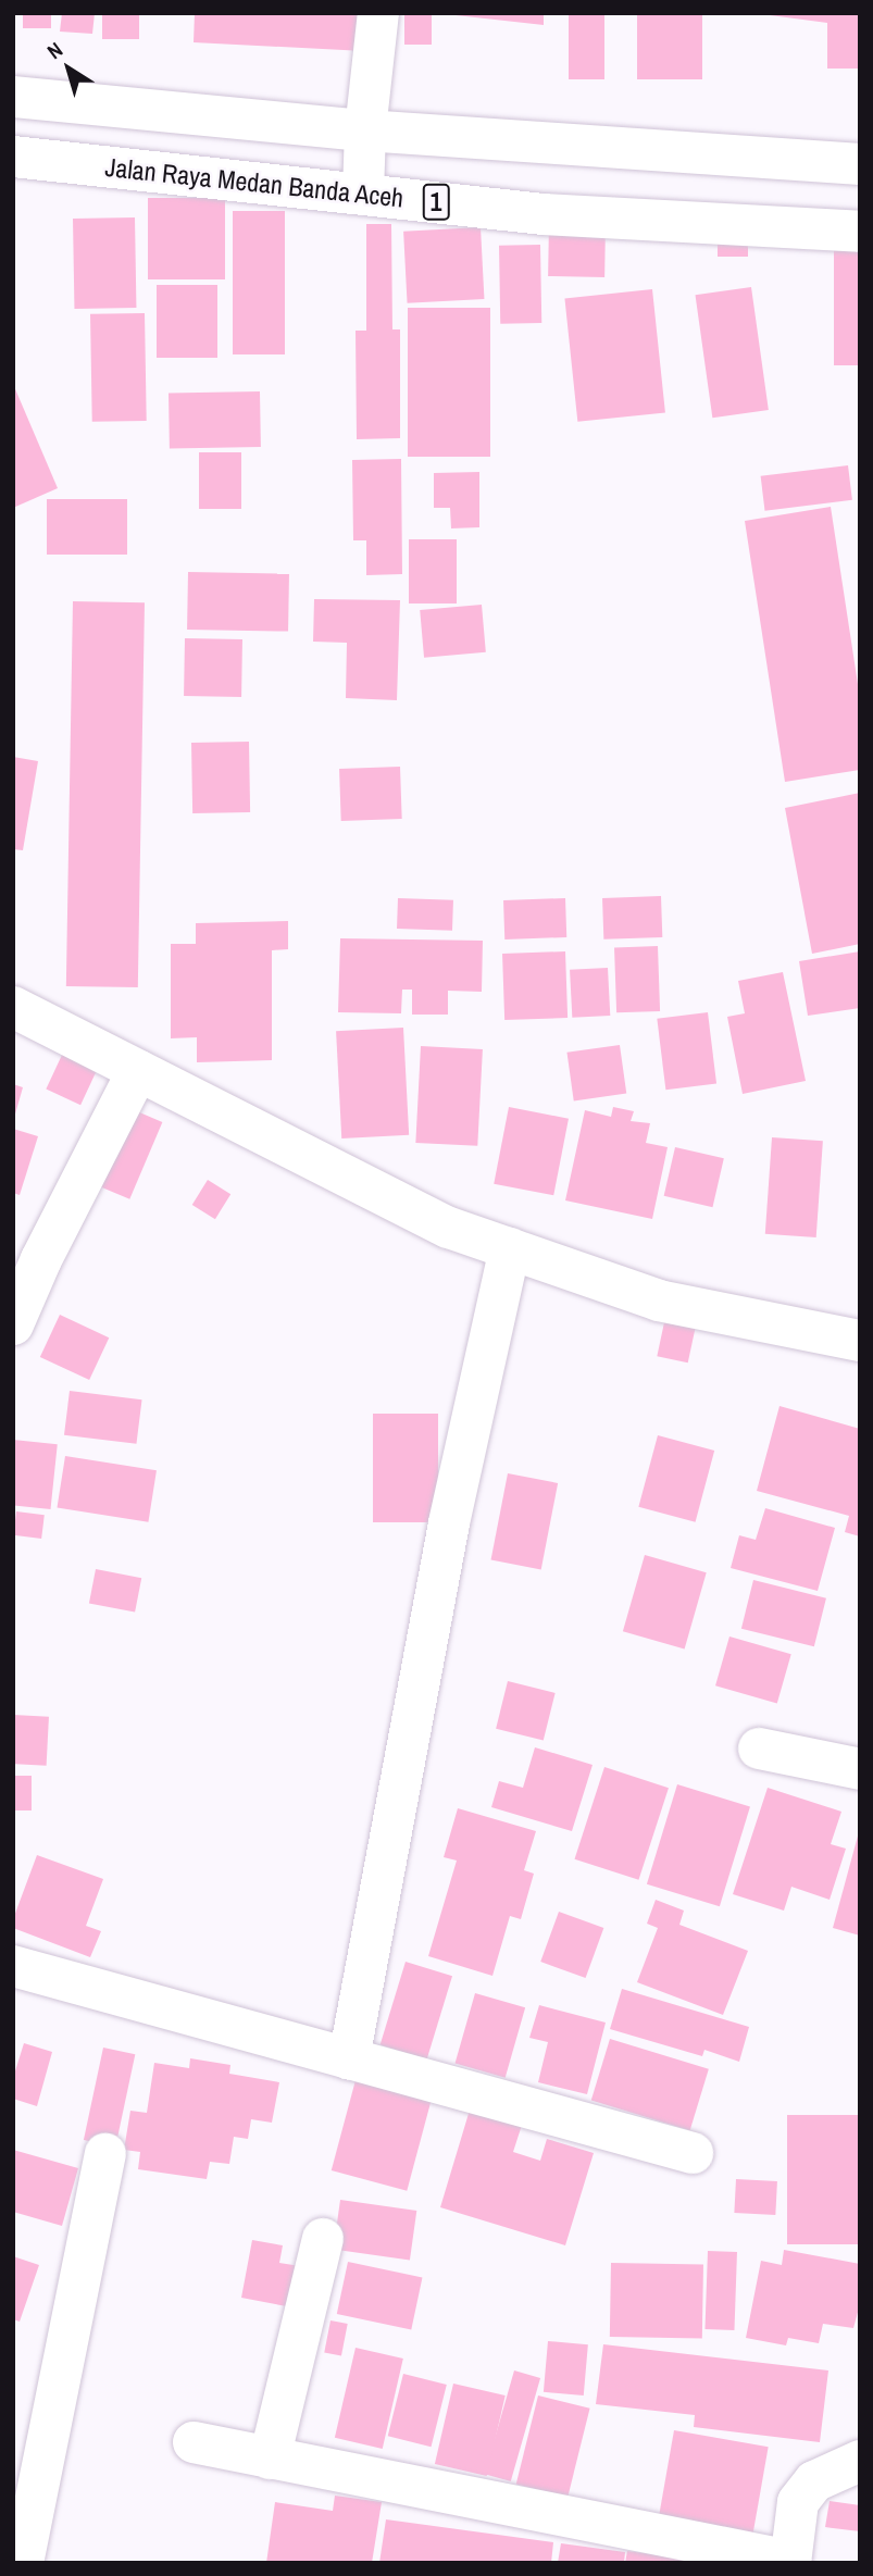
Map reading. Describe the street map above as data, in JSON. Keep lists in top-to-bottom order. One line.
{"streets":{"main road":["Jalan Raya Medan Banda Aceh","1"]},"north":"top left"}
